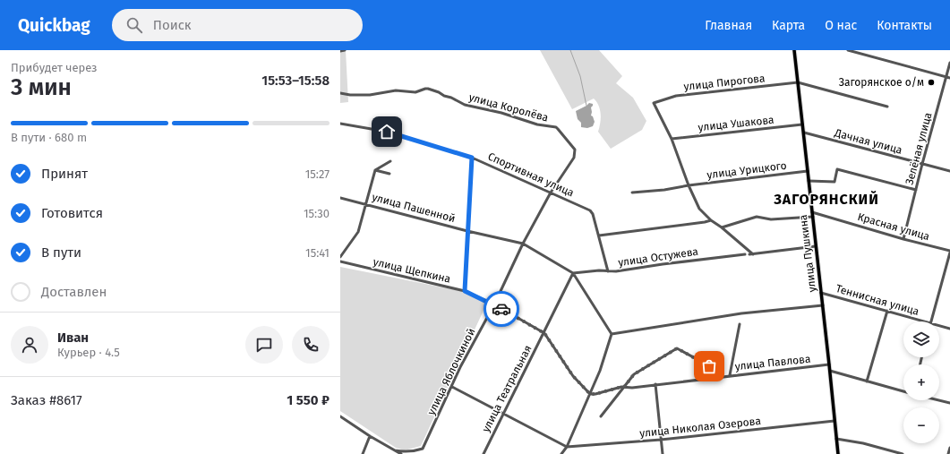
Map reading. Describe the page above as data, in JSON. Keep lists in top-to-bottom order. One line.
{"streets":{"main road":["улица Пушкина"],"street":["улица Пирогова","улица Королёва","улица Ушакова","Дачная улица","Зелёная улица","улица Урицкого","Спортивная улица","улица Пашенной","Красная улица","улица Остужева","улица Щепкина","Теннисная улица","улица Павлова","улица Яблочкиной","улица Театральная","улица Николая Озерова"]},"crossings":[["улица Пирогова","улица Ушакова"],["улица Пирогова","улица Пушкина"],["улица Королёва","Спортивная улица"],["улица Королёва","улица Яблочкиной"],["улица Ушакова","улица Пушкина"],["Дачная улица","Зелёная улица"],["Дачная улица","улица Пушкина"],["Зелёная улица","Красная улица"],["улица Урицкого","улица Пушкина"],["Спортивная улица","улица Остужева"],["Спортивная улица","улица Яблочкиной"],["улица Пашенной","улица Остужева"],["улица Пашенной","улица Яблочкиной"],["улица Пашенной","улица Театральная"],["Красная улица","улица Пушкина"],["улица Пушкина","Теннисная улица"],["улица Пушкина","улица Павлова"],["улица Пушкина","улица Николая Озерова"],["улица Остужева","улица Театральная"],["улица Щепкина","улица Павлова"],["улица Щепкина","улица Яблочкиной"],["улица Щепкина","улица Театральная"]],"districts":["ЗАГОРЯНСКИЙ"],"places":["Загорянское о/м"],"page":{"header":"Quickbag","search":"Поиск","nav":["Главная","Карта","О нас","Контакты"],"heading":["3 мин","Прибудет через","15:53–15:58"],"panel":["Иван","Курьер · 4.5","Заказ #8617","1 550 ₽"],"bar":"В пути · 680 m","list":[["Принят","15:27"],["Готовится","15:30"],["В пути","15:41"],"Доставлен"],"map_buttons":["+","−"]}}
